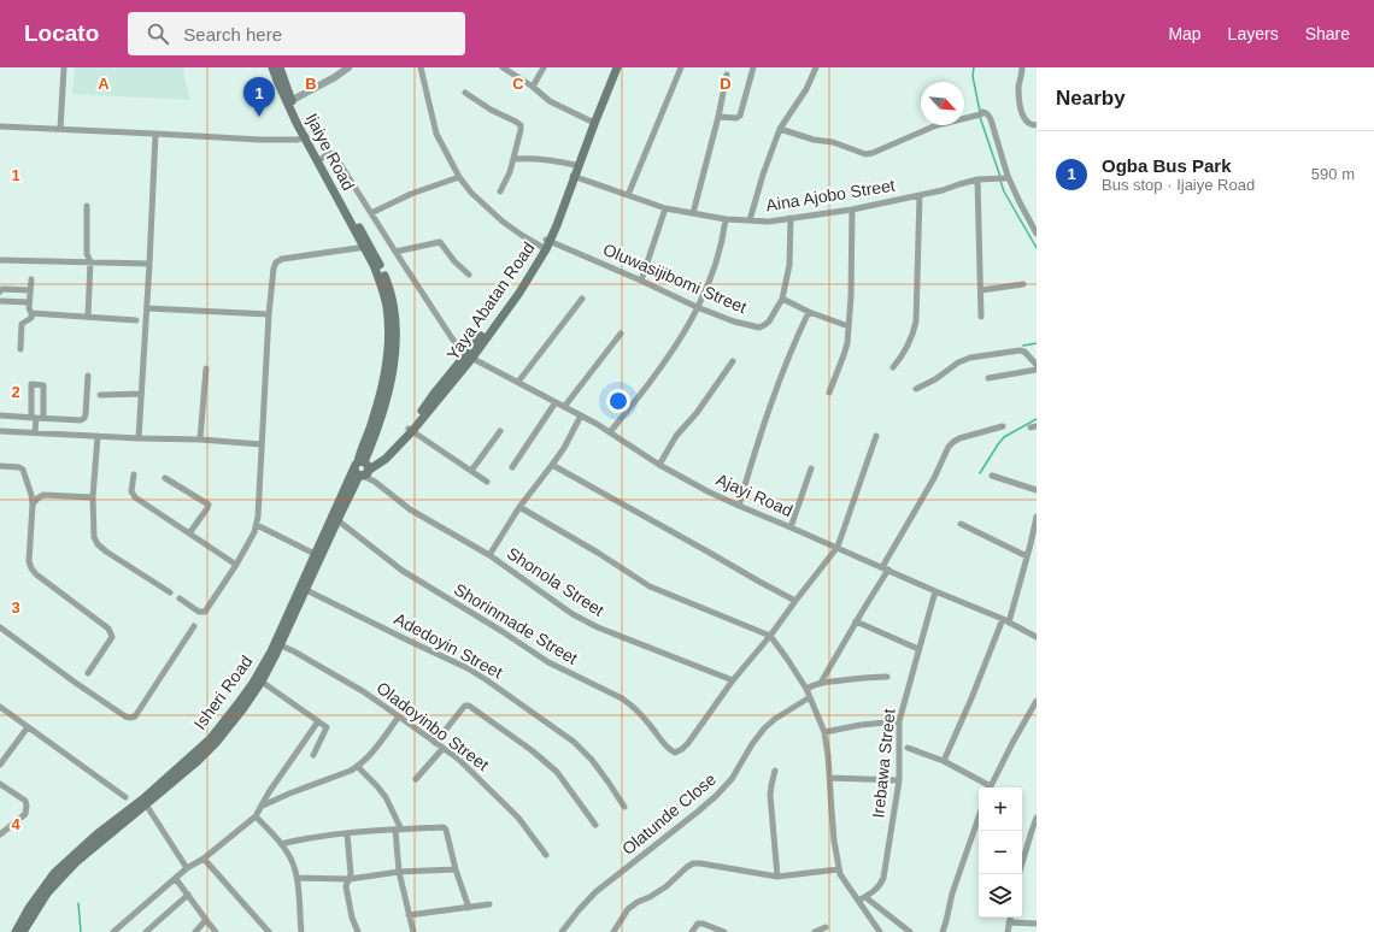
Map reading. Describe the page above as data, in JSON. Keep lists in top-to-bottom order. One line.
{"streets":{"main road":["Ijaiye Road","Yaya Abatan Road","Isheri Road"],"street":["Aina Ajobo Street","Oluwasijibomi Street","Ajayi Road","Shonola Street","Shorinmade Street","Adedoyin Street","Oladoyinbo Street","Irebawa Street","Olatunde Close"]},"crossings":[["Ijaiye Road","Isheri Road"],["Aina Ajobo Street","Oluwasijibomi Street"],["Aina Ajobo Street","Yaya Abatan Road"],["Oluwasijibomi Street","Yaya Abatan Road"],["Yaya Abatan Road","Ajayi Road"],["Yaya Abatan Road","Shonola Street"],["Yaya Abatan Road","Isheri Road"],["Ajayi Road","Irebawa Street"],["Shonola Street","Shorinmade Street"],["Shonola Street","Isheri Road"],["Shorinmade Street","Isheri Road"],["Adedoyin Street","Isheri Road"],["Isheri Road","Oladoyinbo Street"]],"north":"bottom right","page":{"header":"Locato","search":"Search here","nav":["Map","Layers","Share"],"heading":"Nearby","pins":"1","list":[{"mark":"1","name":"Ogba Bus Park","note":"Bus stop · Ijaiye Road","value":"590 m"}],"map_buttons":["+","−"]},"grid":{"columns":["A","B","C","D"],"rows":["1","2","3","4"]}}
